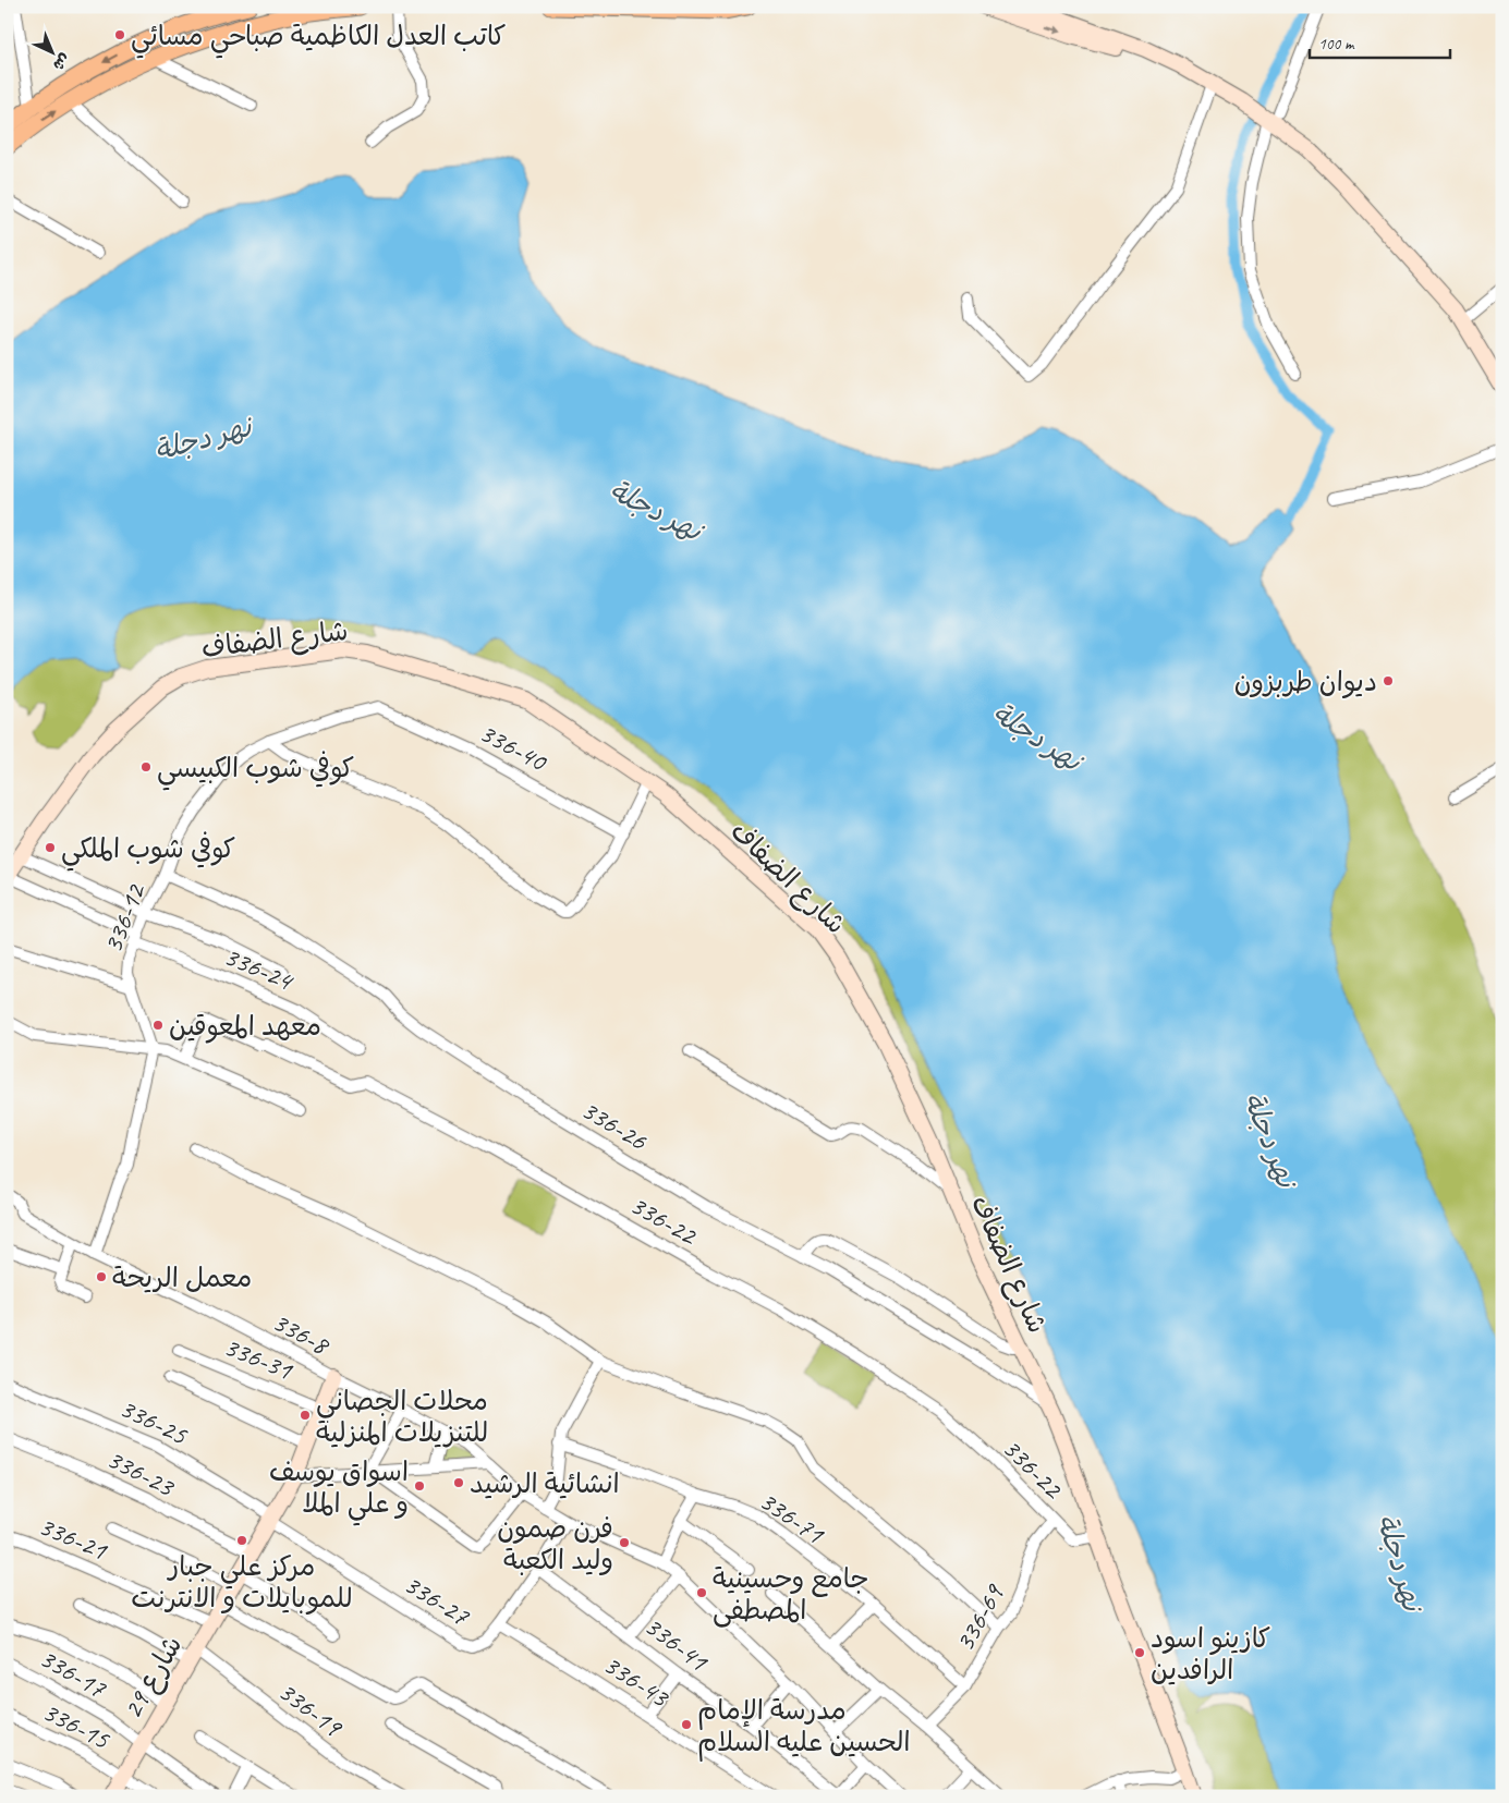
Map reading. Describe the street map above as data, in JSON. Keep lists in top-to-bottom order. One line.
{"streets":{"street":["شارع الضفاف","336-40","336-12","336-24","336-26","336-22","336-8","336-31","336-25","336-23","336-71","336-21","336-27","336-69","336-41","336-17","شارع 29","336-43","336-19","336-15"]},"crossings":[["شارع الضفاف","336-24"],["شارع الضفاف","336-26"],["شارع الضفاف","336-22"],["336-40","336-12"],["336-12","336-24"],["336-12","336-26"],["336-22","336-69"],["336-8","336-27"],["336-8","شارع 29"],["336-31","شارع 29"],["336-25","336-27"],["336-25","شارع 29"],["336-23","شارع 29"],["336-71","336-69"],["336-21","شارع 29"],["336-27","336-41"],["336-27","شارع 29"],["336-27","336-43"],["336-17","شارع 29"],["شارع 29","336-19"],["شارع 29","336-15"]],"water":["نهر دجلة"],"places":["كاتب العدل الكاظمية صباحي مسائي","ديوان طربزون","كوفي شوب الكبيسي","كوفي شوب الملكي","معهد المعوقين","معمل الريحة","محلات الجصاني للتنزيلات المنزلية","انشائية الرشيد","اسواق يوسف و علي الملا","مركز علي جبار للموبايلات و الانترنت","فرن صمون وليد الكعبة","جامع وحسينية المصطفى","كازينو اسود الرافدين","مدرسة الإمام الحسين عليه السلام"],"scale_bar":"100 m","north":"bottom right"}
